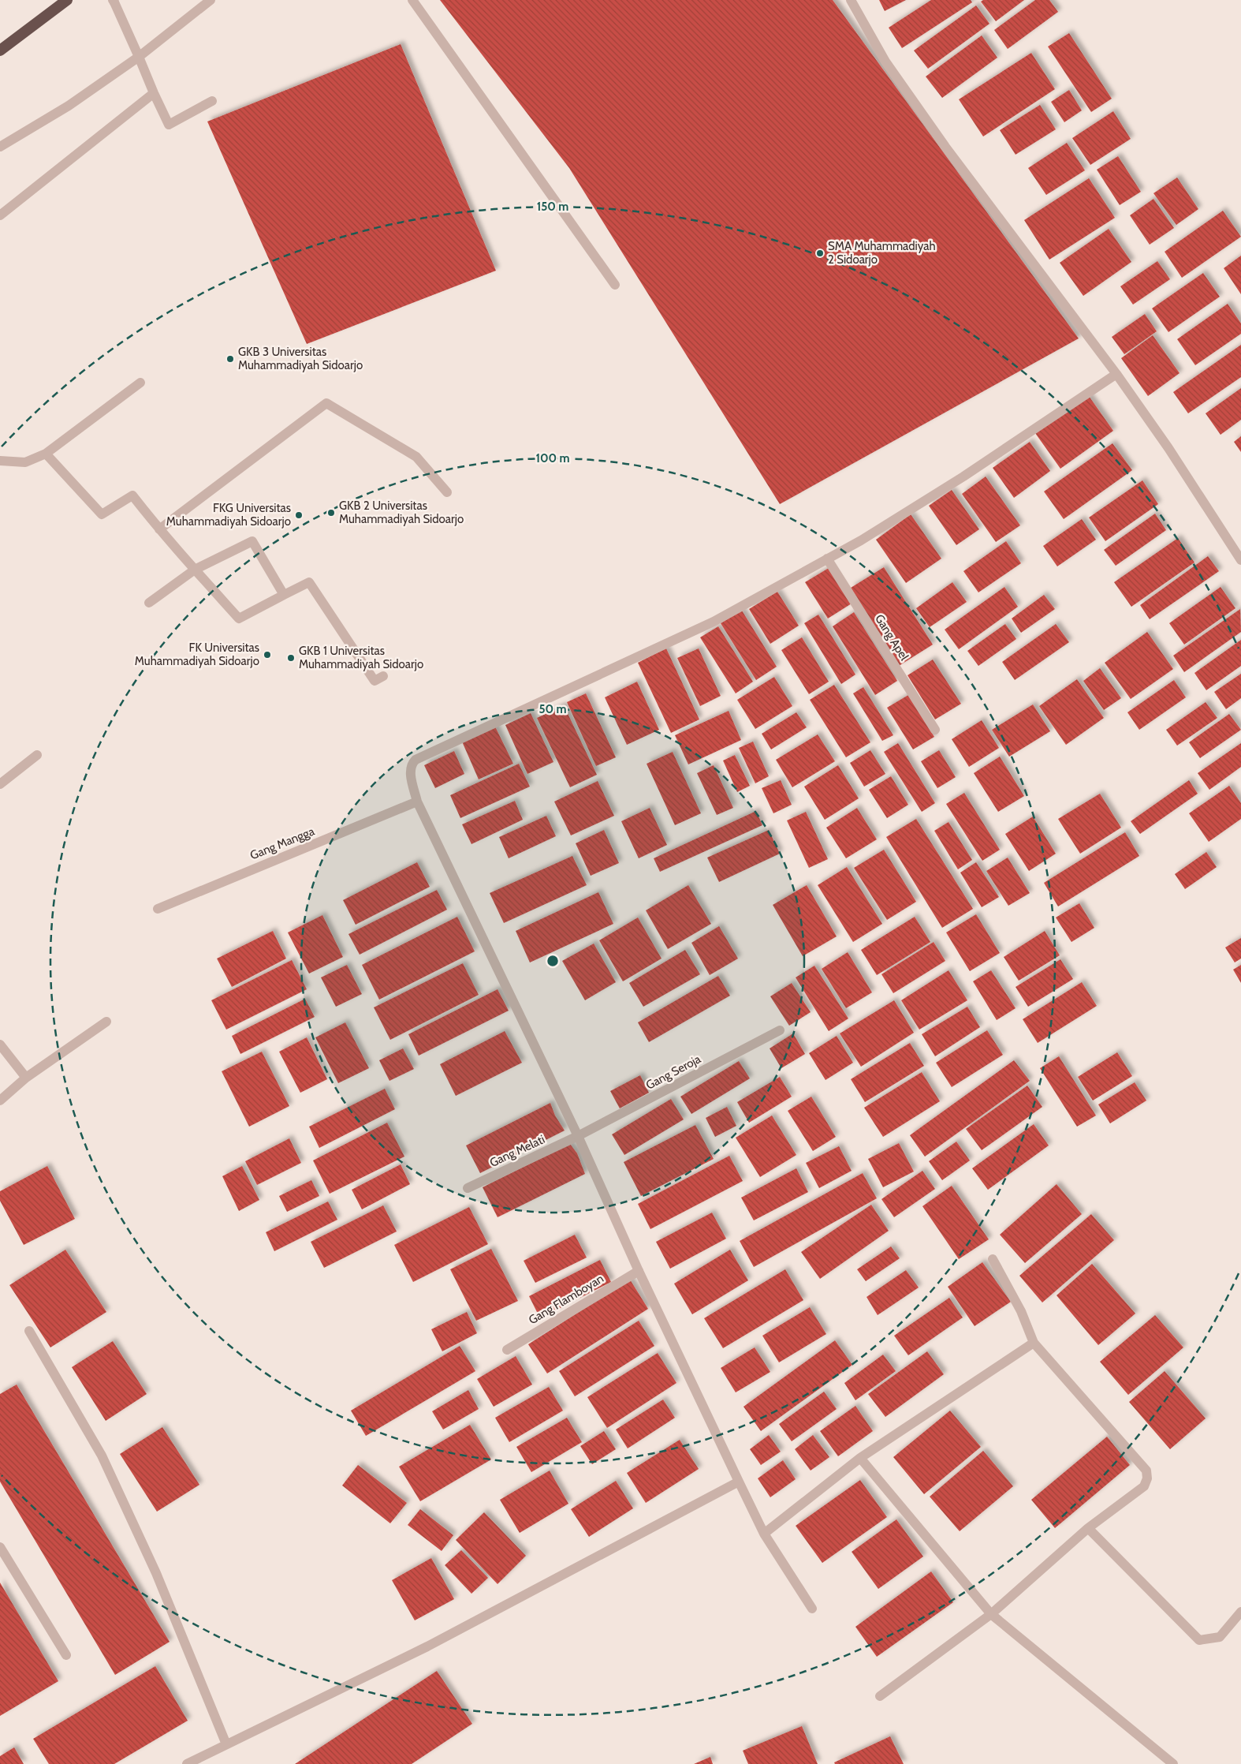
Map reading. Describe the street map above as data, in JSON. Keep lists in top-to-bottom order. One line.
{"streets":{"street":["Gang Apel","Gang Mangga","Gang Seroja","Gang Melati","Gang Flamboyan"]},"crossings":[["Gang Seroja","Gang Melati"]],"places":["SMA Muhammadiyah 2 Sidoarjo","GKB 3 Universitas Muhammadiyah Sidoarjo","GKB 2 Universitas Muhammadiyah Sidoarjo","FKG Universitas Muhammadiyah Sidoarjo","FK Universitas Muhammadiyah Sidoarjo","GKB 1 Universitas Muhammadiyah Sidoarjo"],"rings":["150 m","100 m","50 m"]}
